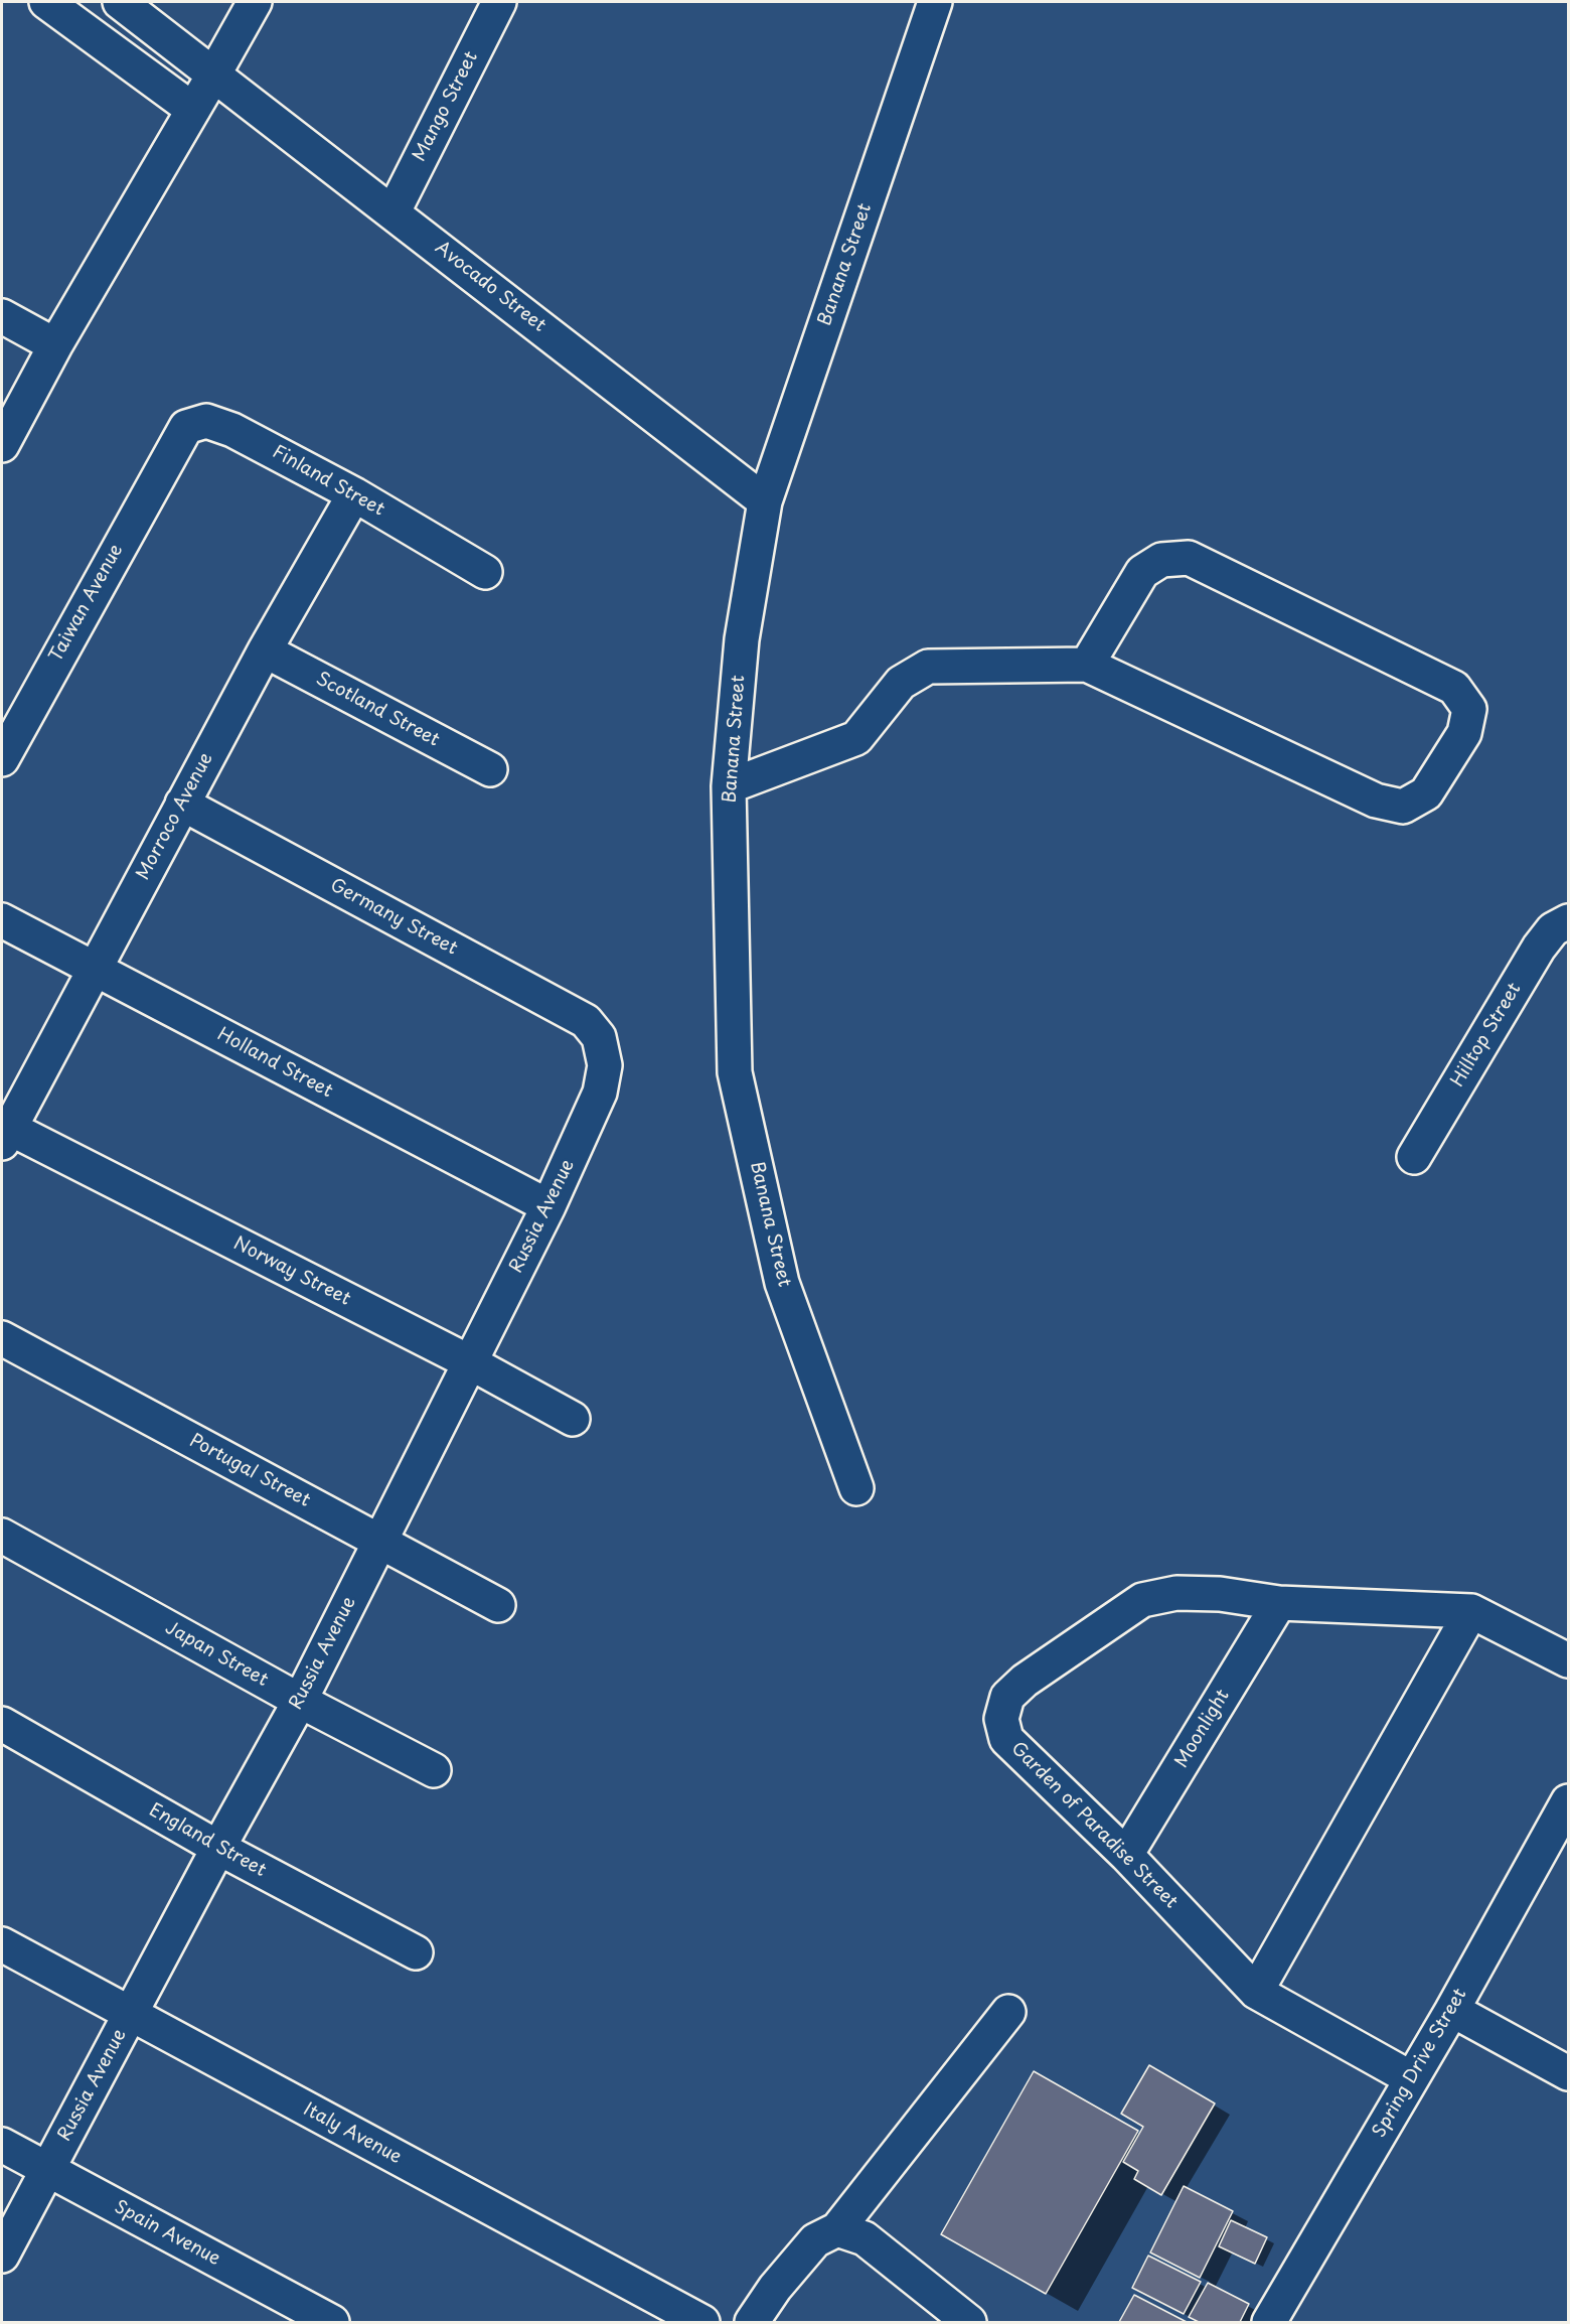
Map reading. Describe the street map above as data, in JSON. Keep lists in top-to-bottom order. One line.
{"streets":{"street":["Mango Street","Banana Street","Avocado Street","Finland Street","Taiwan Avenue","Scotland Street","Morroco Avenue","Germany Street","Hilltop Street","Holland Street","Russia Avenue","Norway Street","Portugal Street","Japan Street","Moonlight","Garden of Paradise Street","England Street","Spring Drive Street","Italy Avenue","Spain Avenue"]},"crossings":[["Mango Street","Avocado Street"],["Banana Street","Avocado Street"],["Finland Street","Taiwan Avenue"],["Finland Street","Morroco Avenue"],["Scotland Street","Morroco Avenue"],["Morroco Avenue","Germany Street"],["Morroco Avenue","Holland Street"],["Morroco Avenue","Norway Street"],["Germany Street","Russia Avenue"],["Holland Street","Russia Avenue"],["Russia Avenue","Norway Street"],["Russia Avenue","Portugal Street"],["Russia Avenue","Japan Street"],["Russia Avenue","England Street"],["Russia Avenue","Italy Avenue"],["Russia Avenue","Spain Avenue"],["Moonlight","Garden of Paradise Street"],["Garden of Paradise Street","Spring Drive Street"]]}
